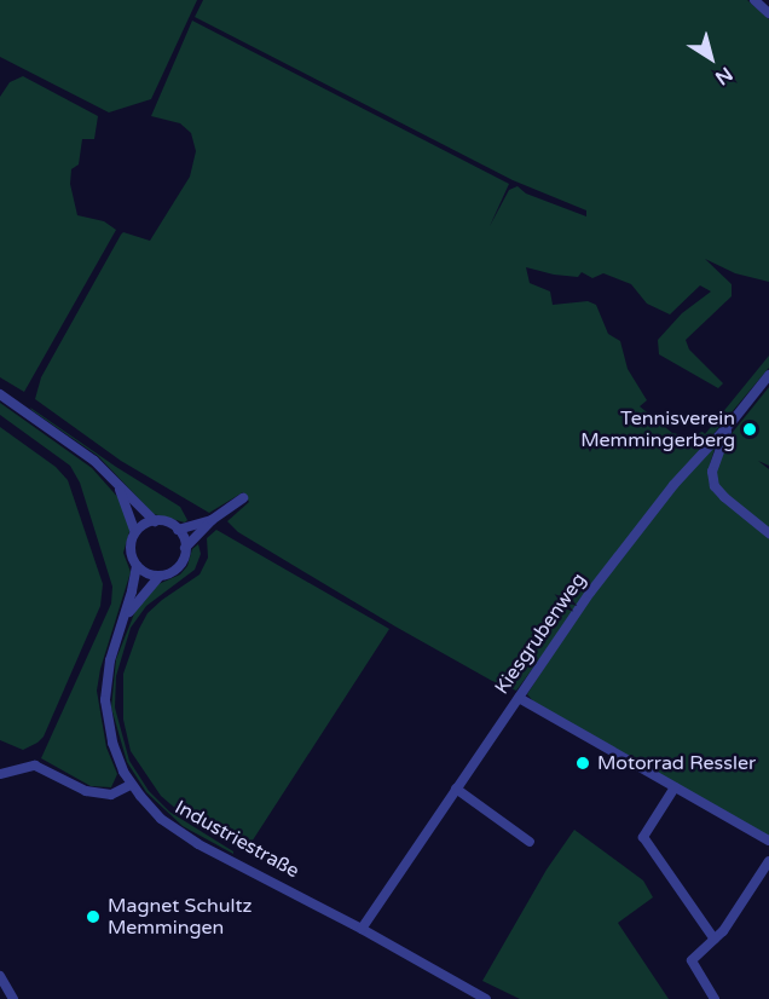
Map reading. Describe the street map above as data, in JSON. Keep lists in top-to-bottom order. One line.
{"streets":{"street":["Kiesgrubenweg","Industriestraße"]},"crossings":[["Kiesgrubenweg","Industriestraße"]],"places":["Tennisverein Memmingerberg","Motorrad Ressler","Magnet Schultz Memmingen"],"north":"bottom right"}
